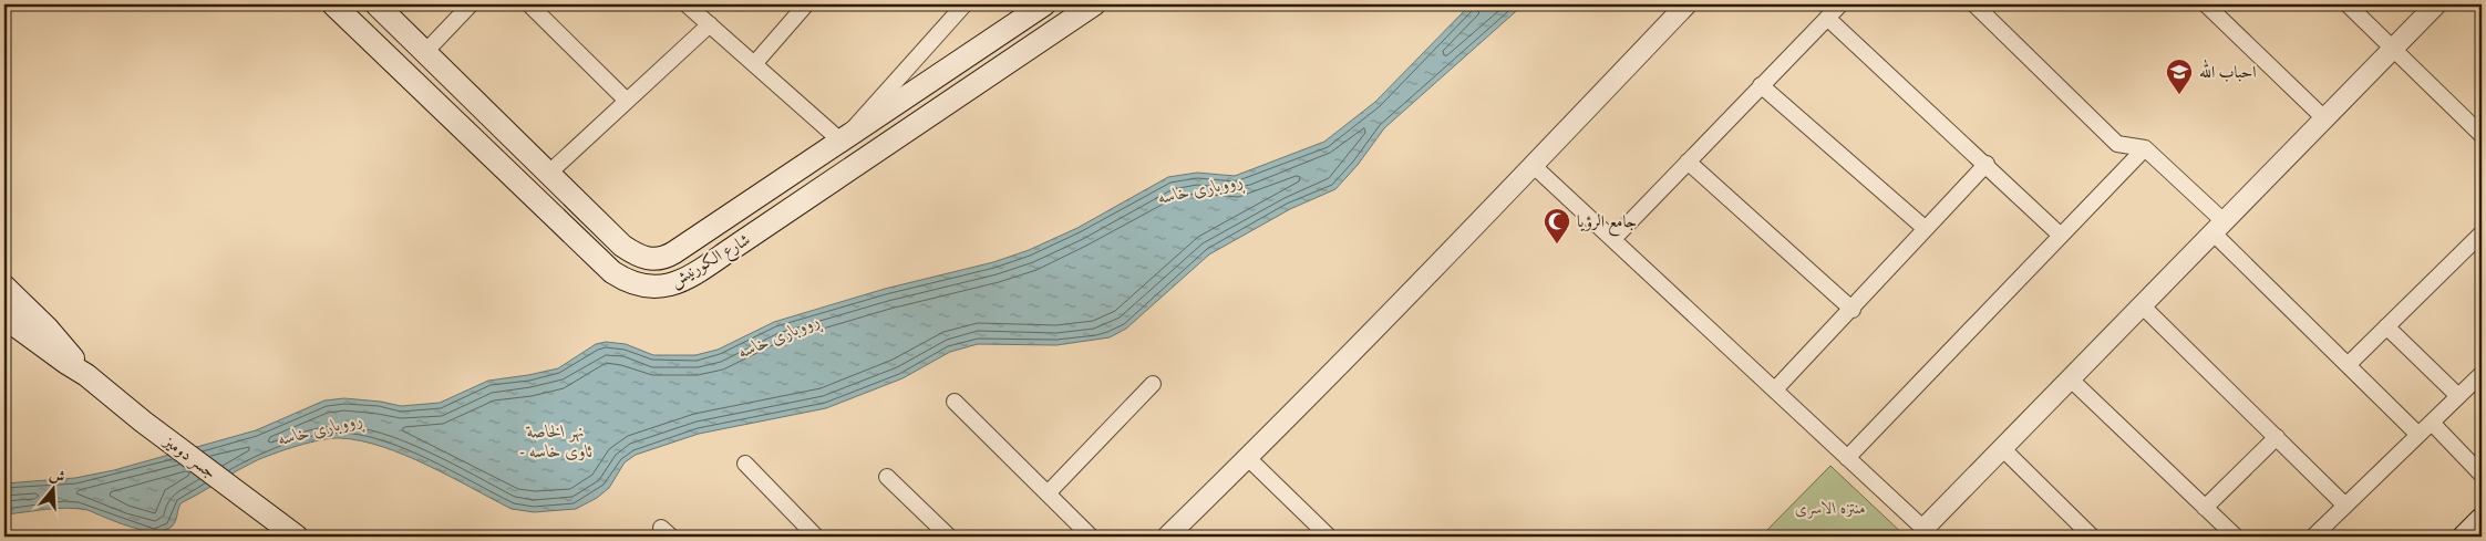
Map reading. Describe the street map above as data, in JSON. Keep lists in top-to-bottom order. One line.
{"streets":{"main road":["شارع الكورنيش","جسر دوميز"]},"water":["ڕووباری خاسە","نهر الخاصة - ئاوی خاسە"],"parks":["منتزه الاسرى"],"places":{"school or university":["احباب الله"],"mosque":["جامع الرؤيا"]},"north":"top"}
